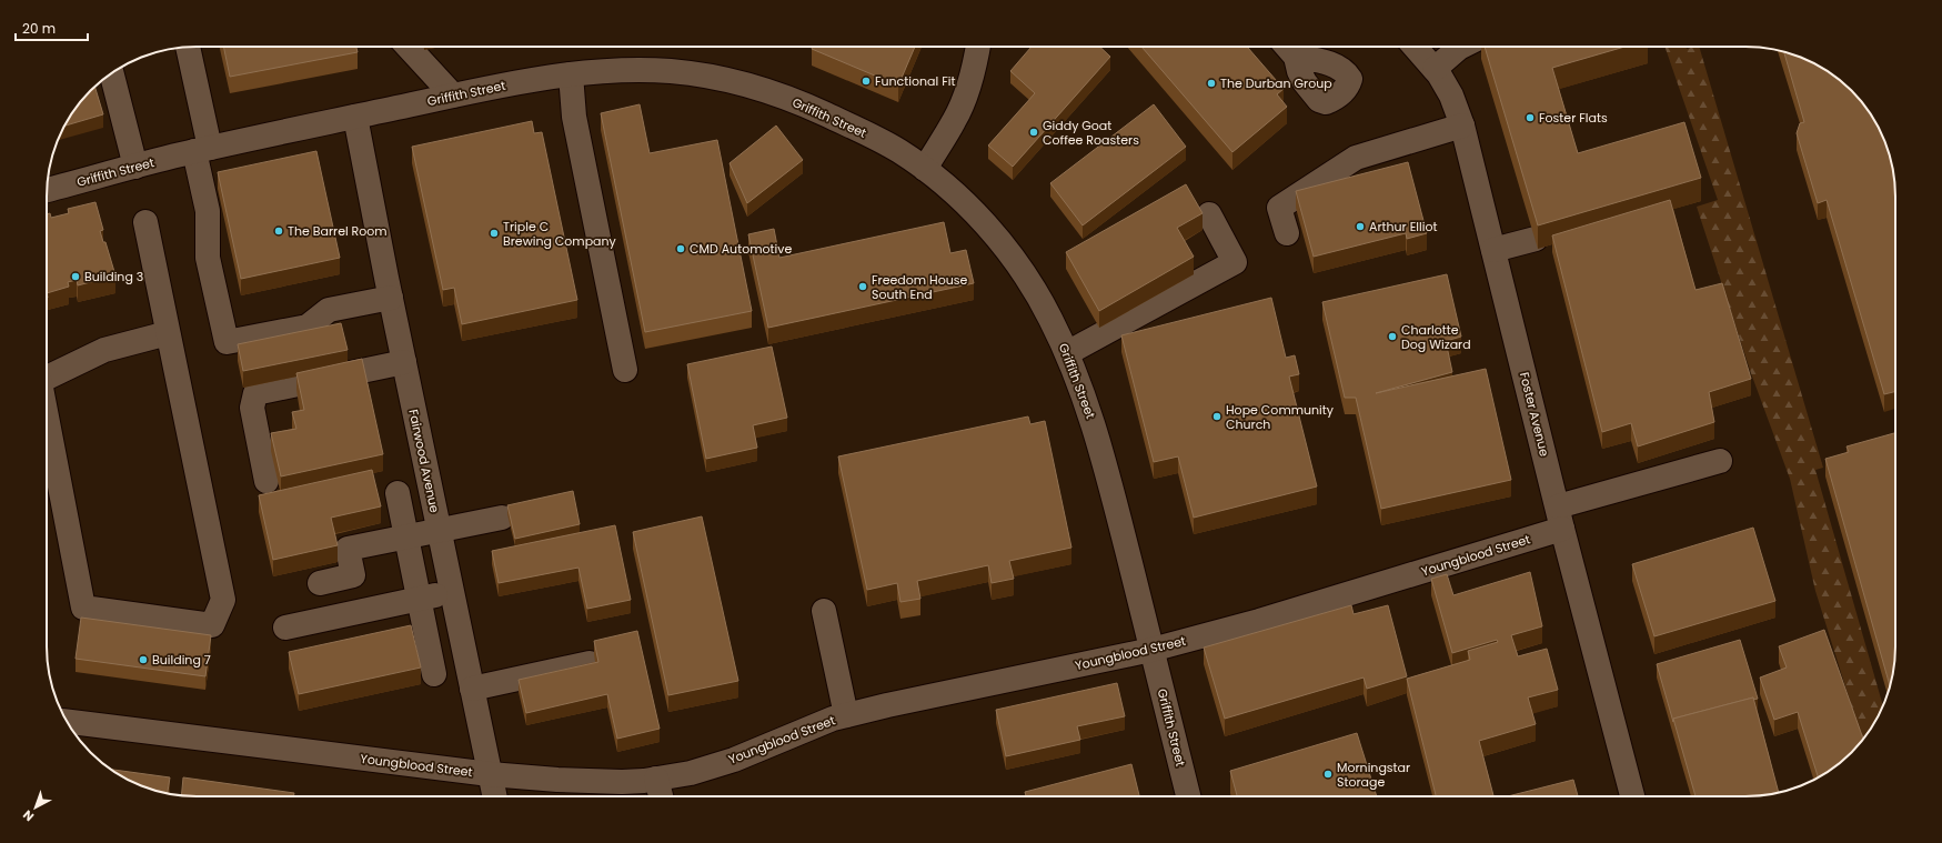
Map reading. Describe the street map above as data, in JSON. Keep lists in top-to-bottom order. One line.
{"streets":{"street":["Griffith Street","Foster Avenue","Fairwood Avenue","Youngblood Street"]},"crossings":[["Griffith Street","Fairwood Avenue"],["Griffith Street","Youngblood Street"],["Foster Avenue","Youngblood Street"],["Fairwood Avenue","Youngblood Street"]],"places":["Functional Fit","The Durban Group","Foster Flats","Giddy Goat Coffee Roasters","Arthur Elliot","The Barrel Room","Triple C Brewing Company","CMD Automotive","Building 3","Freedom House South End","Charlotte Dog Wizard","Hope Community Church","Building 7","Morningstar Storage"],"scale_bar":"20 m","north":"bottom left"}
